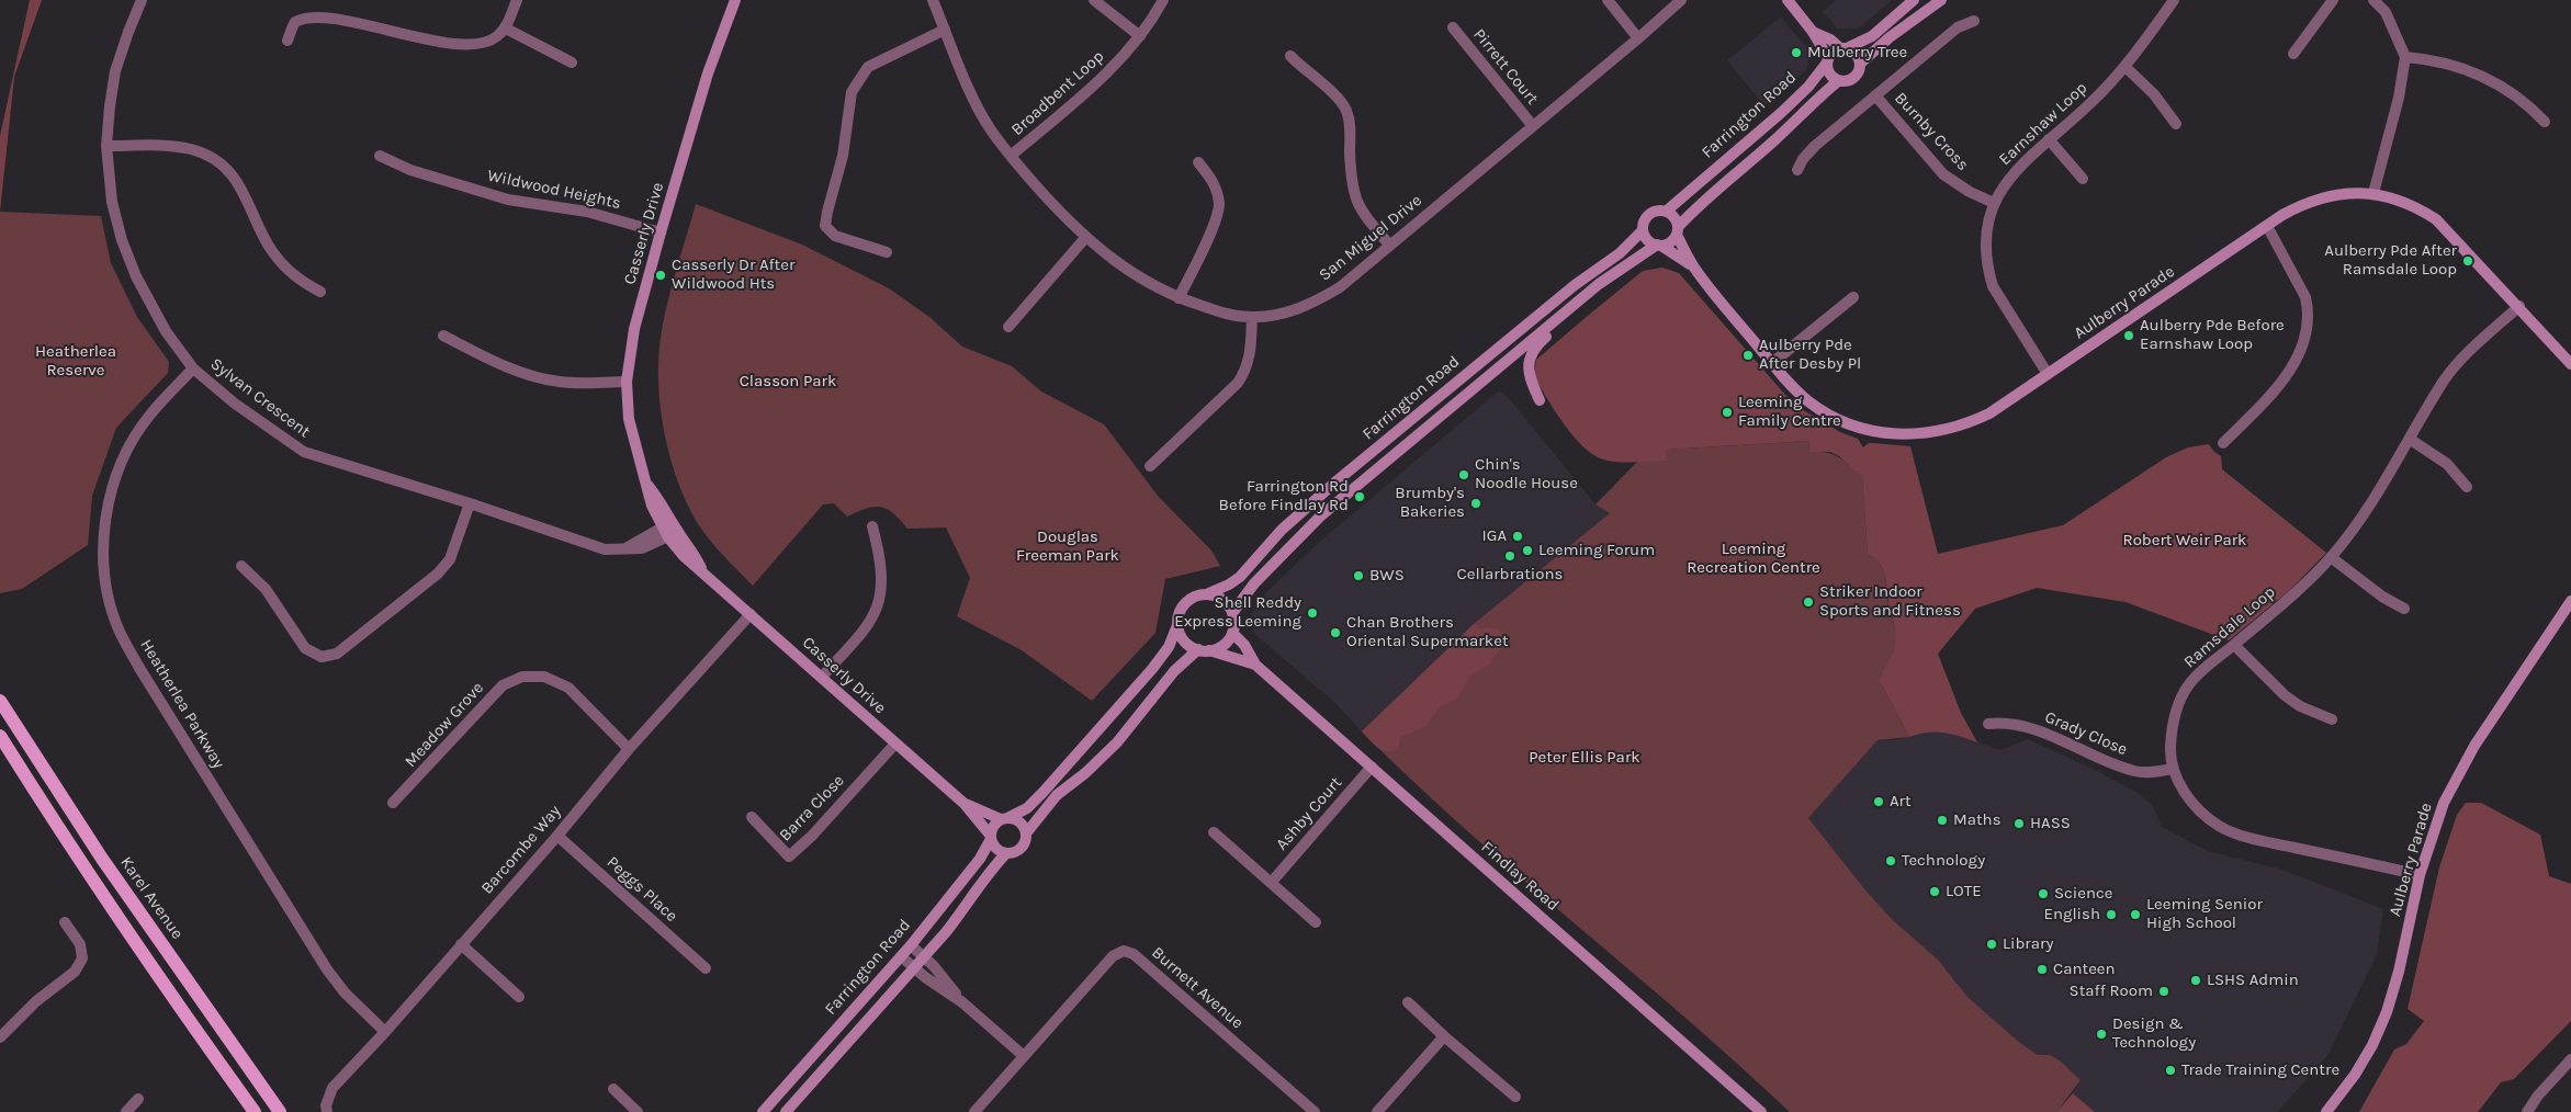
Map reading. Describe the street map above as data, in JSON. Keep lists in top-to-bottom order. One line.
{"streets":{"main road":["Farrington Road","Casserly Drive","Aulberry Parade","Findlay Road","Karel Avenue"],"street":["Pirrett Court","Broadbent Loop","Earnshaw Loop","Burnby Cross","Wildwood Heights","San Miguel Drive","Sylvan Crescent","Ramsdale Loop","Heatherlea Parkway","Meadow Grove","Grady Close","Barra Close","Ashby Court","Barcombe Way","Peggs Place","Burnett Avenue"]},"crossings":[["Pirrett Court","San Miguel Drive"],["Broadbent Loop","San Miguel Drive"],["Farrington Road","Casserly Drive"],["Farrington Road","Aulberry Parade"],["Farrington Road","Findlay Road"],["Earnshaw Loop","Burnby Cross"],["Earnshaw Loop","Aulberry Parade"],["Wildwood Heights","Casserly Drive"],["Casserly Drive","Sylvan Crescent"],["Casserly Drive","Barra Close"],["Casserly Drive","Barcombe Way"],["Aulberry Parade","Ramsdale Loop"],["Sylvan Crescent","Heatherlea Parkway"],["Ramsdale Loop","Grady Close"],["Heatherlea Parkway","Barcombe Way"],["Meadow Grove","Barcombe Way"],["Ashby Court","Findlay Road"],["Barcombe Way","Peggs Place"]],"parks":["Heatherlea Reserve","Classon Park","Douglas Freeman Park","Robert Weir Park","Leeming Recreation Centre","Peter Ellis Park"],"places":["Mulberry Tree","Aulberry Pde After Ramsdale Loop","Casserly Dr After Wildwood Hts","Aulberry Pde Before Earnshaw Loop","Aulberry Pde After Desby Pl","Leeming Family Centre","Chin's Noodle House","Farrington Rd Before Findlay Rd","Brumby's Bakeries","IGA","Leeming Forum","Cellarbrations","BWS","Striker Indoor Sports and Fitness","Shell Reddy Express Leeming","Chan Brothers Oriental Supermarket","Art","Maths","HASS","Technology","LOTE","Science","English","Leeming Senior High School","Library","Canteen","LSHS Admin","Staff Room","Design & Technology","Trade Training Centre"]}
